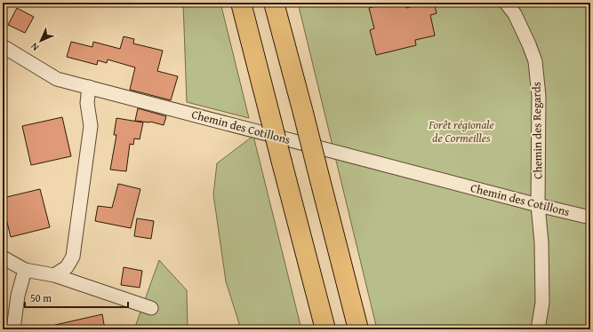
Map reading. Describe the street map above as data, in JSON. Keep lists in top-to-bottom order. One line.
{"streets":{"street":["Chemin des Cotillons","Chemin des Regards"]},"crossings":[["Chemin des Cotillons","Chemin des Regards"]],"parks":["Forêt régionale de Cormeilles"],"scale_bar":"50 m","north":"bottom left"}
